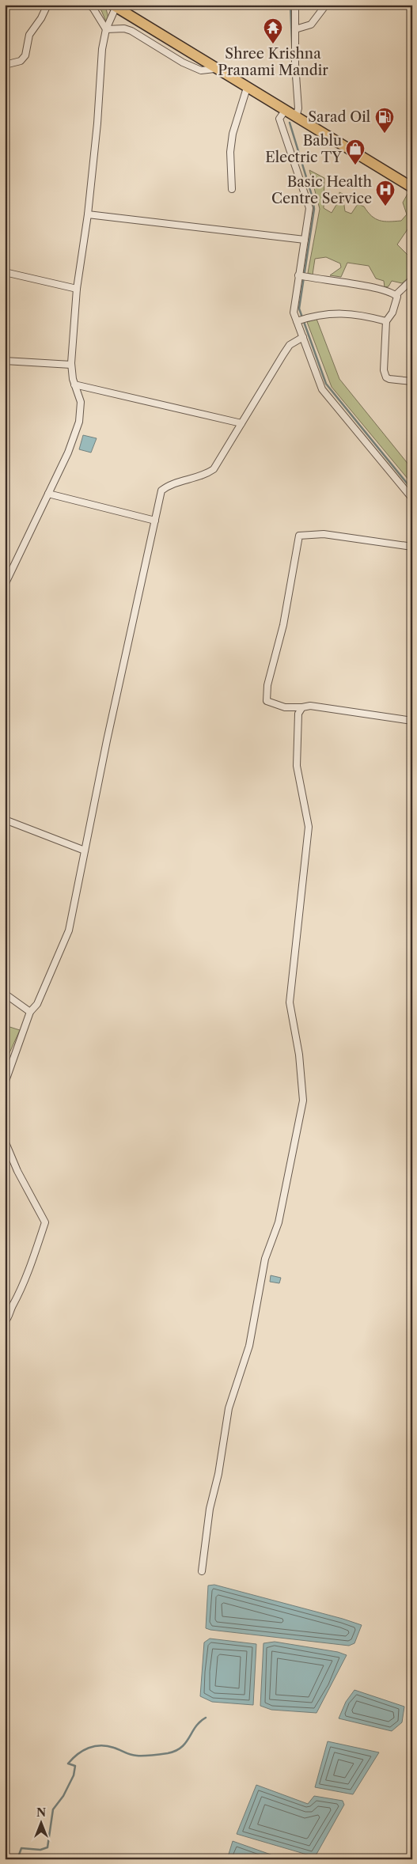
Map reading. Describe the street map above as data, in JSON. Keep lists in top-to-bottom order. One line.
{"places":{"temple":["Shree Krishna Pranami Mandir"],"fuel station":["Sarad Oil"],"shop":["Bablu Electric TY"],"hospital":["Basic Health Centre Service"]},"north":"top"}
